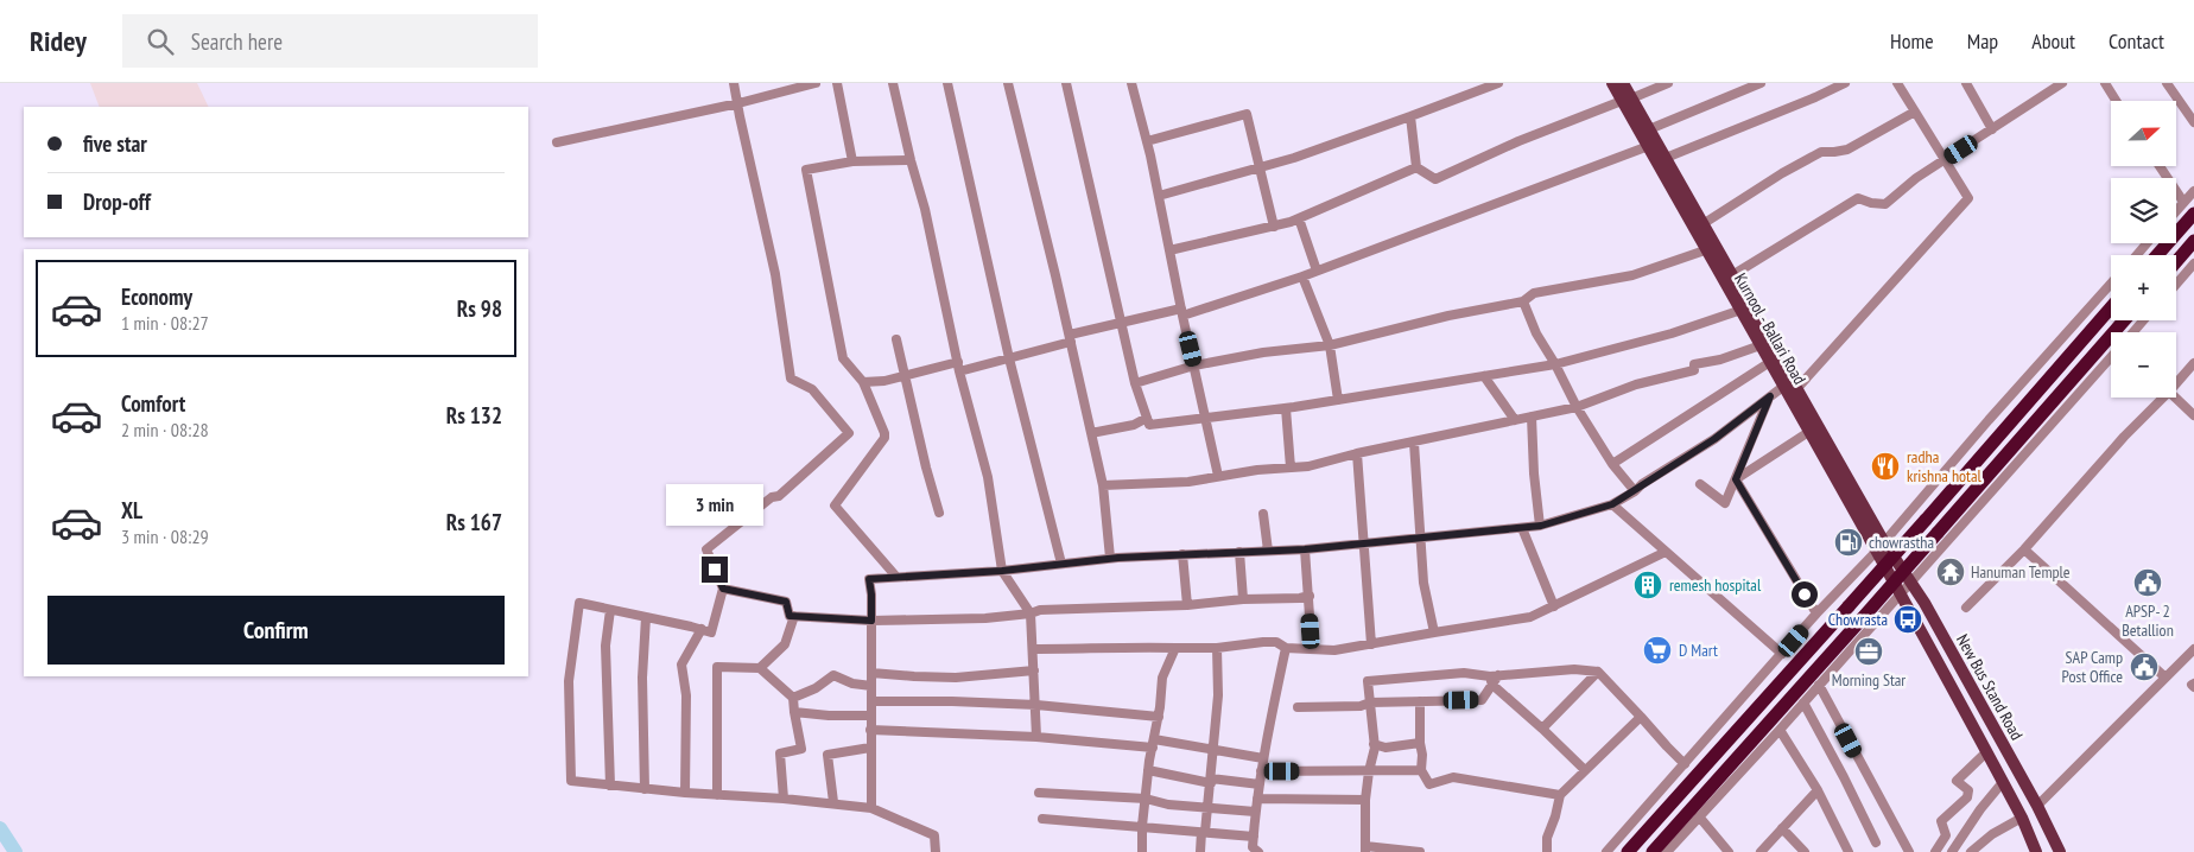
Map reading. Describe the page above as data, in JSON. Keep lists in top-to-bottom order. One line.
{"streets":{"main road":["Kurnool - Ballari Road","New Bus Stand Road"]},"crossings":[["Kurnool - Ballari Road","New Bus Stand Road"]],"places":{"restaurant":["radha krishna hotal"],"fuel station":["chowrastha"],"temple":["Hanuman Temple"],"public building":["APSP- 2 Betallion","SAP Camp Post Office"],"building":["remesh hospital"],"bus stop":["Chowrasta"],"supermarket":["D Mart"],"office":["Morning Star"]},"north":"right","page":{"header":"Ridey","search":"Search here","nav":["Home","Map","About","Contact"],"map_buttons":["+","−"],"banner":["five star","Drop-off"],"list":[{"name":"Economy","note":"1 min · 08:27","value":"Rs 98"},{"name":"Comfort","note":"2 min · 08:28","value":"Rs 132"},{"name":"XL","note":"3 min · 08:29","value":"Rs 167"}],"bubble":"3 min","buttons":"Confirm"}}
